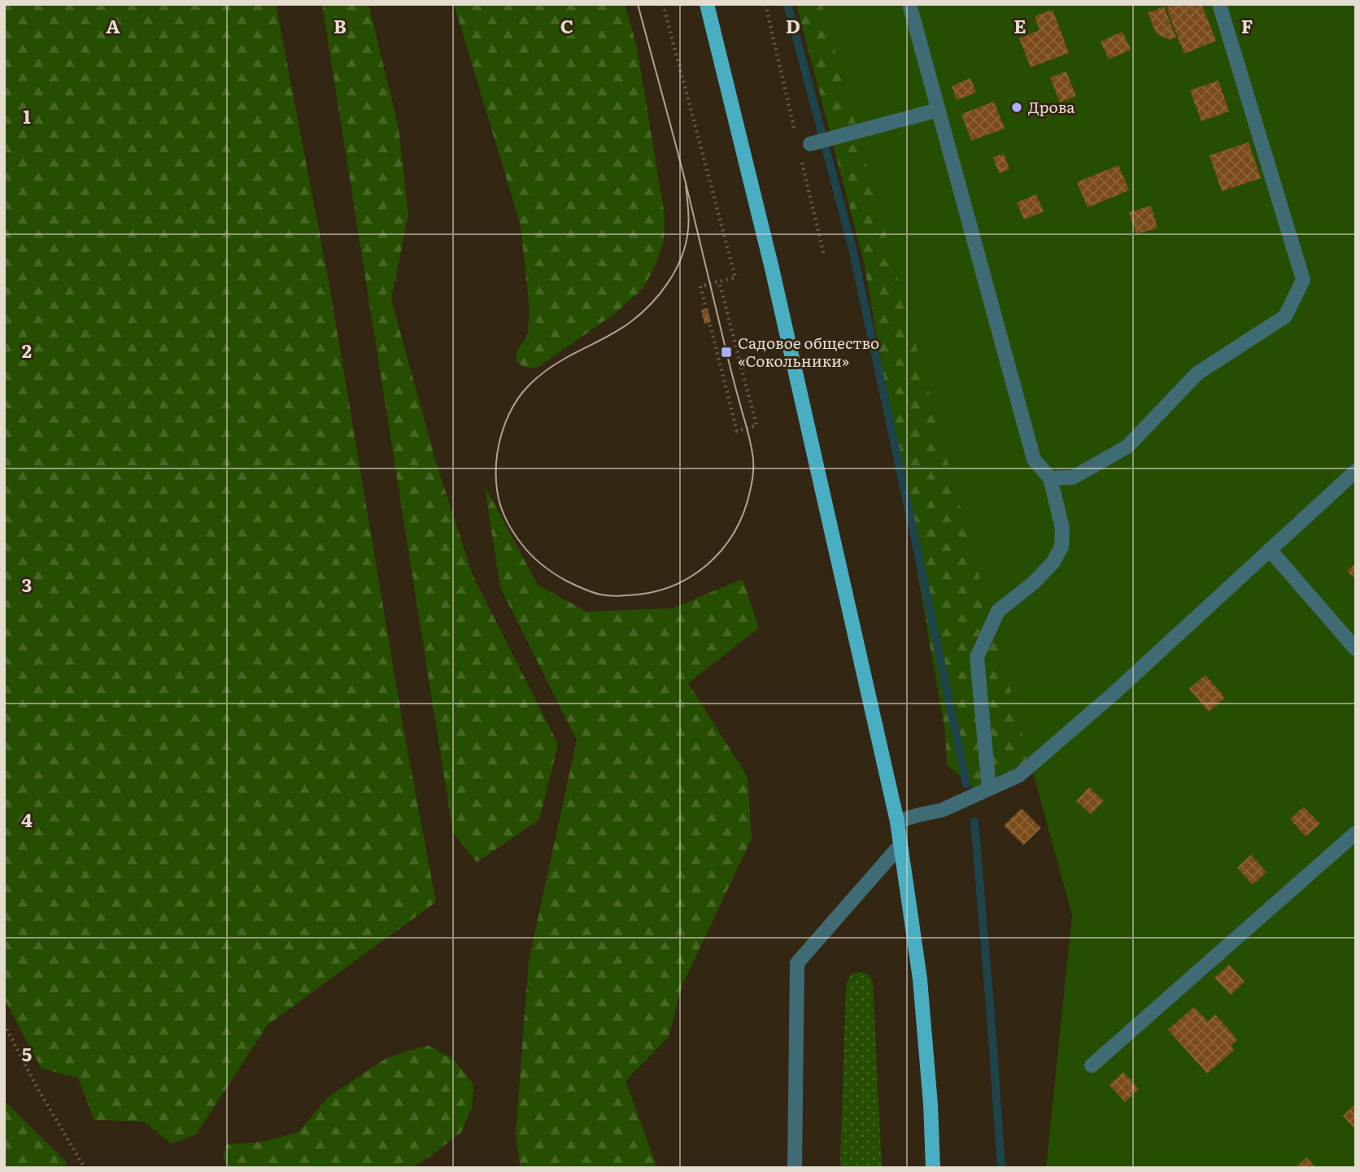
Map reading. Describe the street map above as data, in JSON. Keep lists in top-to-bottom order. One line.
{"places":{"other":["Дрова"],"transit":["Садовое общество «Сокольники»"]},"grid":{"columns":["A","B","C","D","E","F"],"rows":["1","2","3","4","5"]}}
